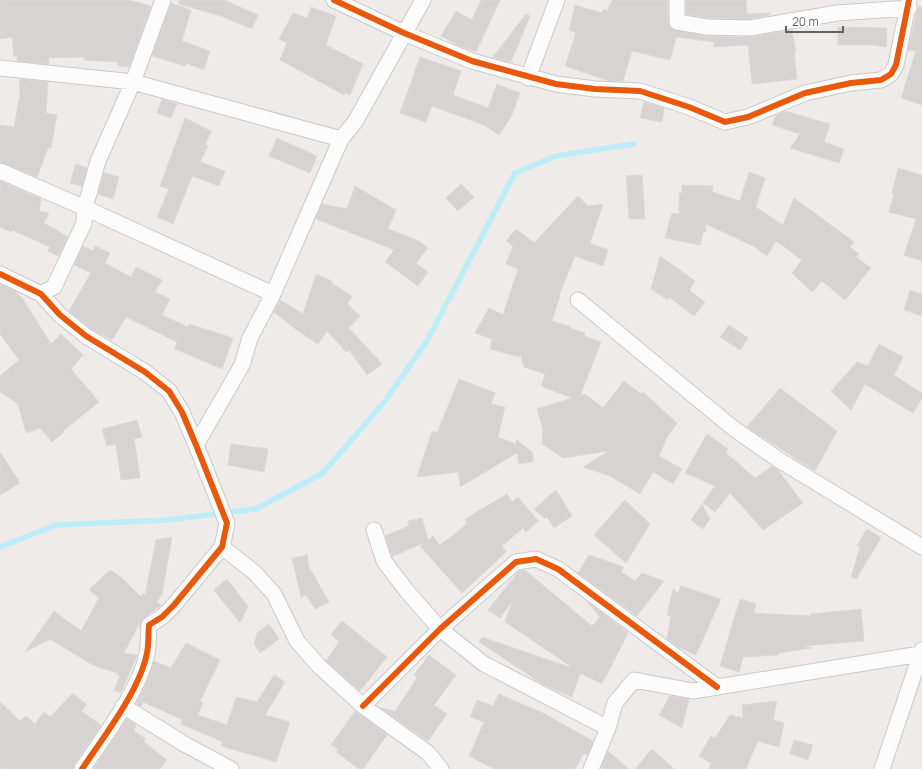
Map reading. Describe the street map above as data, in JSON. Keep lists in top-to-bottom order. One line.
{"scale_bar":"20 m"}
